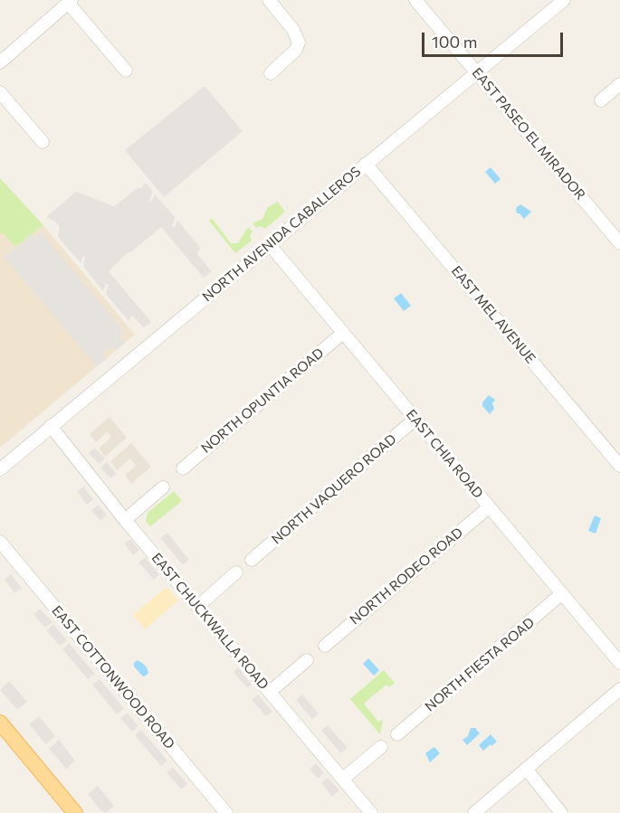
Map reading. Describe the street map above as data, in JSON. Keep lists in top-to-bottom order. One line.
{"streets":{"street":["EAST PASEO EL MIRADOR","NORTH AVENIDA CABALLEROS","EAST MEL AVENUE","NORTH OPUNTIA ROAD","EAST CHIA ROAD","NORTH VAQUERO ROAD","NORTH RODEO ROAD","EAST CHUCKWALLA ROAD","NORTH FIESTA ROAD","EAST COTTONWOOD ROAD"]},"crossings":[["EAST PASEO EL MIRADOR","NORTH AVENIDA CABALLEROS"],["NORTH AVENIDA CABALLEROS","EAST MEL AVENUE"],["NORTH AVENIDA CABALLEROS","EAST CHIA ROAD"],["NORTH AVENIDA CABALLEROS","EAST CHUCKWALLA ROAD"],["NORTH OPUNTIA ROAD","EAST CHIA ROAD"],["EAST CHIA ROAD","NORTH VAQUERO ROAD"],["EAST CHIA ROAD","NORTH RODEO ROAD"],["EAST CHIA ROAD","NORTH FIESTA ROAD"]],"scale_bar":"100 m"}
